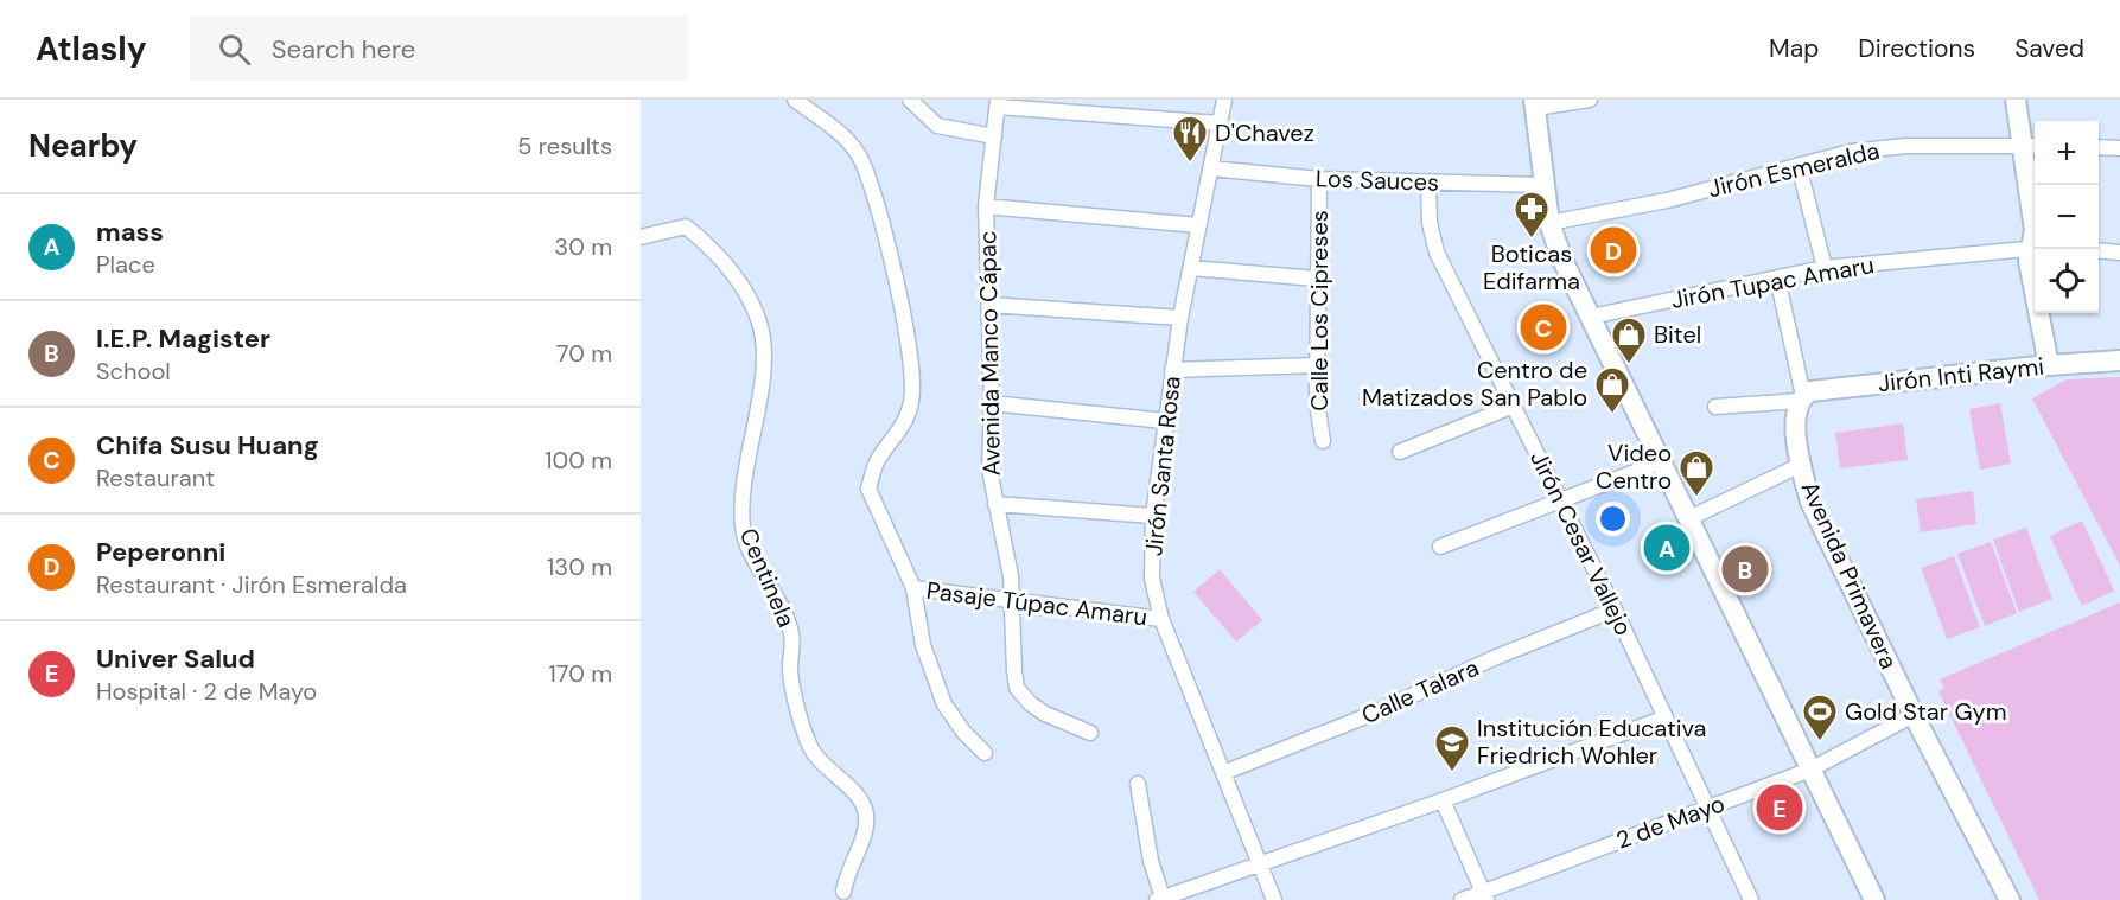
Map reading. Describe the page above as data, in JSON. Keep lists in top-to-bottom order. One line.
{"streets":{"street":["Jirón Esmeralda","Los Sauces","Jirón Tupac Amaru","Calle Los Cipreses","Avenida Manco Cápac","Jirón Inti Raymi","Jirón Santa Rosa","Jirón Cesar Vallejo","Avenida Primavera","Centinela","Pasaje Túpac Amaru","Calle Talara","2 de Mayo"]},"crossings":[["Los Sauces","Calle Los Cipreses"],["Los Sauces","Jirón Santa Rosa"],["Los Sauces","Jirón Cesar Vallejo"],["Avenida Manco Cápac","Pasaje Túpac Amaru"],["Jirón Inti Raymi","Avenida Primavera"],["Jirón Santa Rosa","Pasaje Túpac Amaru"],["Jirón Santa Rosa","Calle Talara"],["Jirón Cesar Vallejo","Calle Talara"],["Jirón Cesar Vallejo","2 de Mayo"],["Avenida Primavera","2 de Mayo"]],"places":{"restaurant":["D'Chavez"],"pharmacy":["Boticas Edifarma"],"shop":["Bitel","Centro de Matizados San Pablo","Video Centro"],"sports":["Gold Star Gym"],"school or university":["Institución Educativa Friedrich Wohler"]},"page":{"header":"Atlasly","search":"Search here","nav":["Map","Directions","Saved"],"heading":["Nearby","5 results"],"map_buttons":["+","−"],"list":[{"mark":"A","name":"mass","note":"Place","value":"30 m"},{"mark":"B","name":"I.E.P. Magister","note":"School","value":"70 m"},{"mark":"C","name":"Chifa Susu Huang","note":"Restaurant","value":"100 m"},{"mark":"D","name":"Peperonni","note":"Restaurant · Jirón Esmeralda","value":"130 m"},{"mark":"E","name":"Univer Salud","note":"Hospital · 2 de Mayo","value":"170 m"}],"pins":["D","C","A","B","E"]}}
